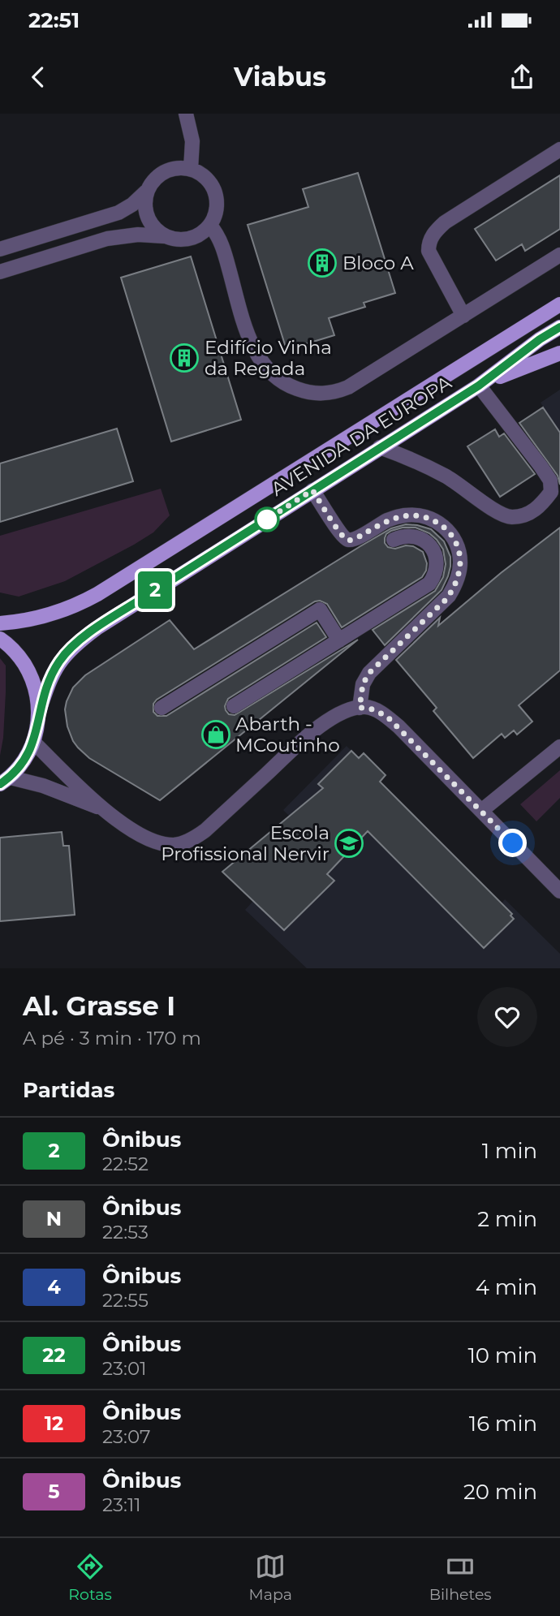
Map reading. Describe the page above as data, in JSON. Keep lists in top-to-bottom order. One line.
{"streets":{"main road":["AVENIDA DA EUROPA"]},"places":{"building":["Bloco A","Edifício Vinha da Regada"],"shop":["Abarth - MCoutinho"],"school or university":["Escola Profissional Nervir"]},"lines":["bus line 2"],"page":{"status":"22:51","header":"Viabus","on_map":"2","heading":[["Al. Grasse I","A pé · 3 min · 170 m"],"Partidas"],"list":[{"mark":"2","name":"Ônibus","note":"22:52","value":"1 min"},{"mark":"N","name":"Ônibus","note":"22:53","value":"2 min"},{"mark":"4","name":"Ônibus","note":"22:55","value":"4 min"},{"mark":"22","name":"Ônibus","note":"23:01","value":"10 min"},{"mark":"12","name":"Ônibus","note":"23:07","value":"16 min"},{"mark":"5","name":"Ônibus","note":"23:11","value":"20 min"}],"tabs":["Rotas","Mapa","Bilhetes"]}}
